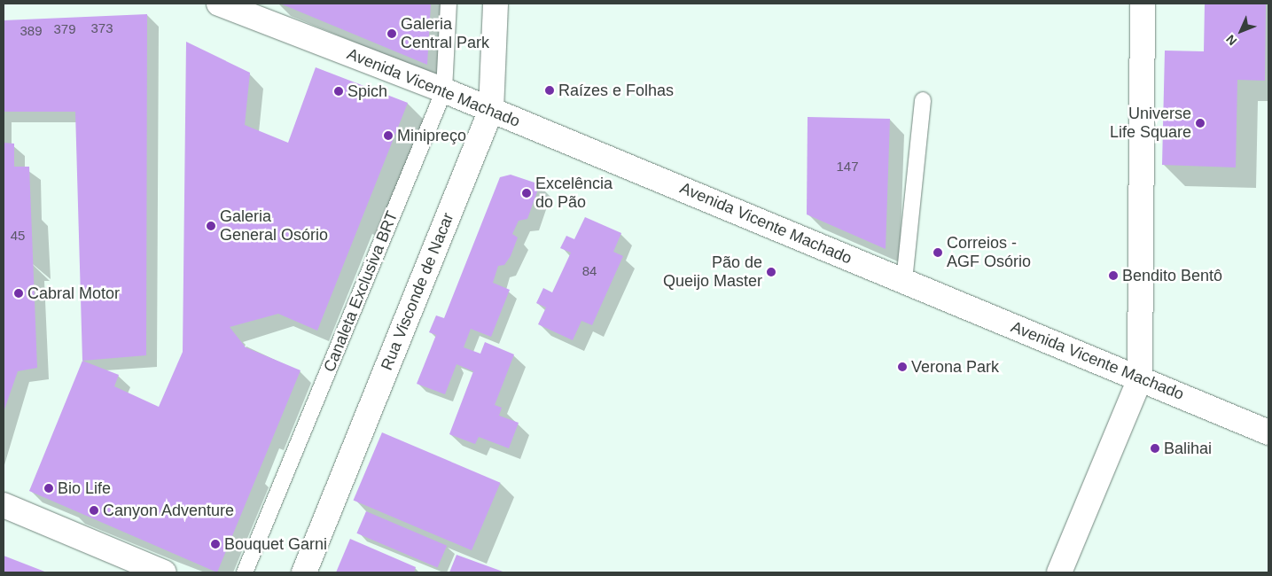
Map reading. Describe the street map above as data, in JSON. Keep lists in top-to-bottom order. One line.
{"streets":{"street":["Avenida Vicente Machado","Rua Visconde de Nacar"],"lane":["Canaleta Exclusiva BRT"]},"crossings":[["Avenida Vicente Machado","Canaleta Exclusiva BRT"],["Avenida Vicente Machado","Rua Visconde de Nacar"]],"places":["Galeria Central Park","Raízes e Folhas","Spich","Universe Life Square","Minipreço","Excelência do Pão","Galeria General Osório","Correios - AGF Osório","Pão de Queijo Master","Bendito Bentô","Cabral Motor","Verona Park","Balihai","Bio Life","Canyon Adventure","Bouquet Garni"],"house_numbers":["373","379","389","147","45","84"],"north":"bottom left"}
